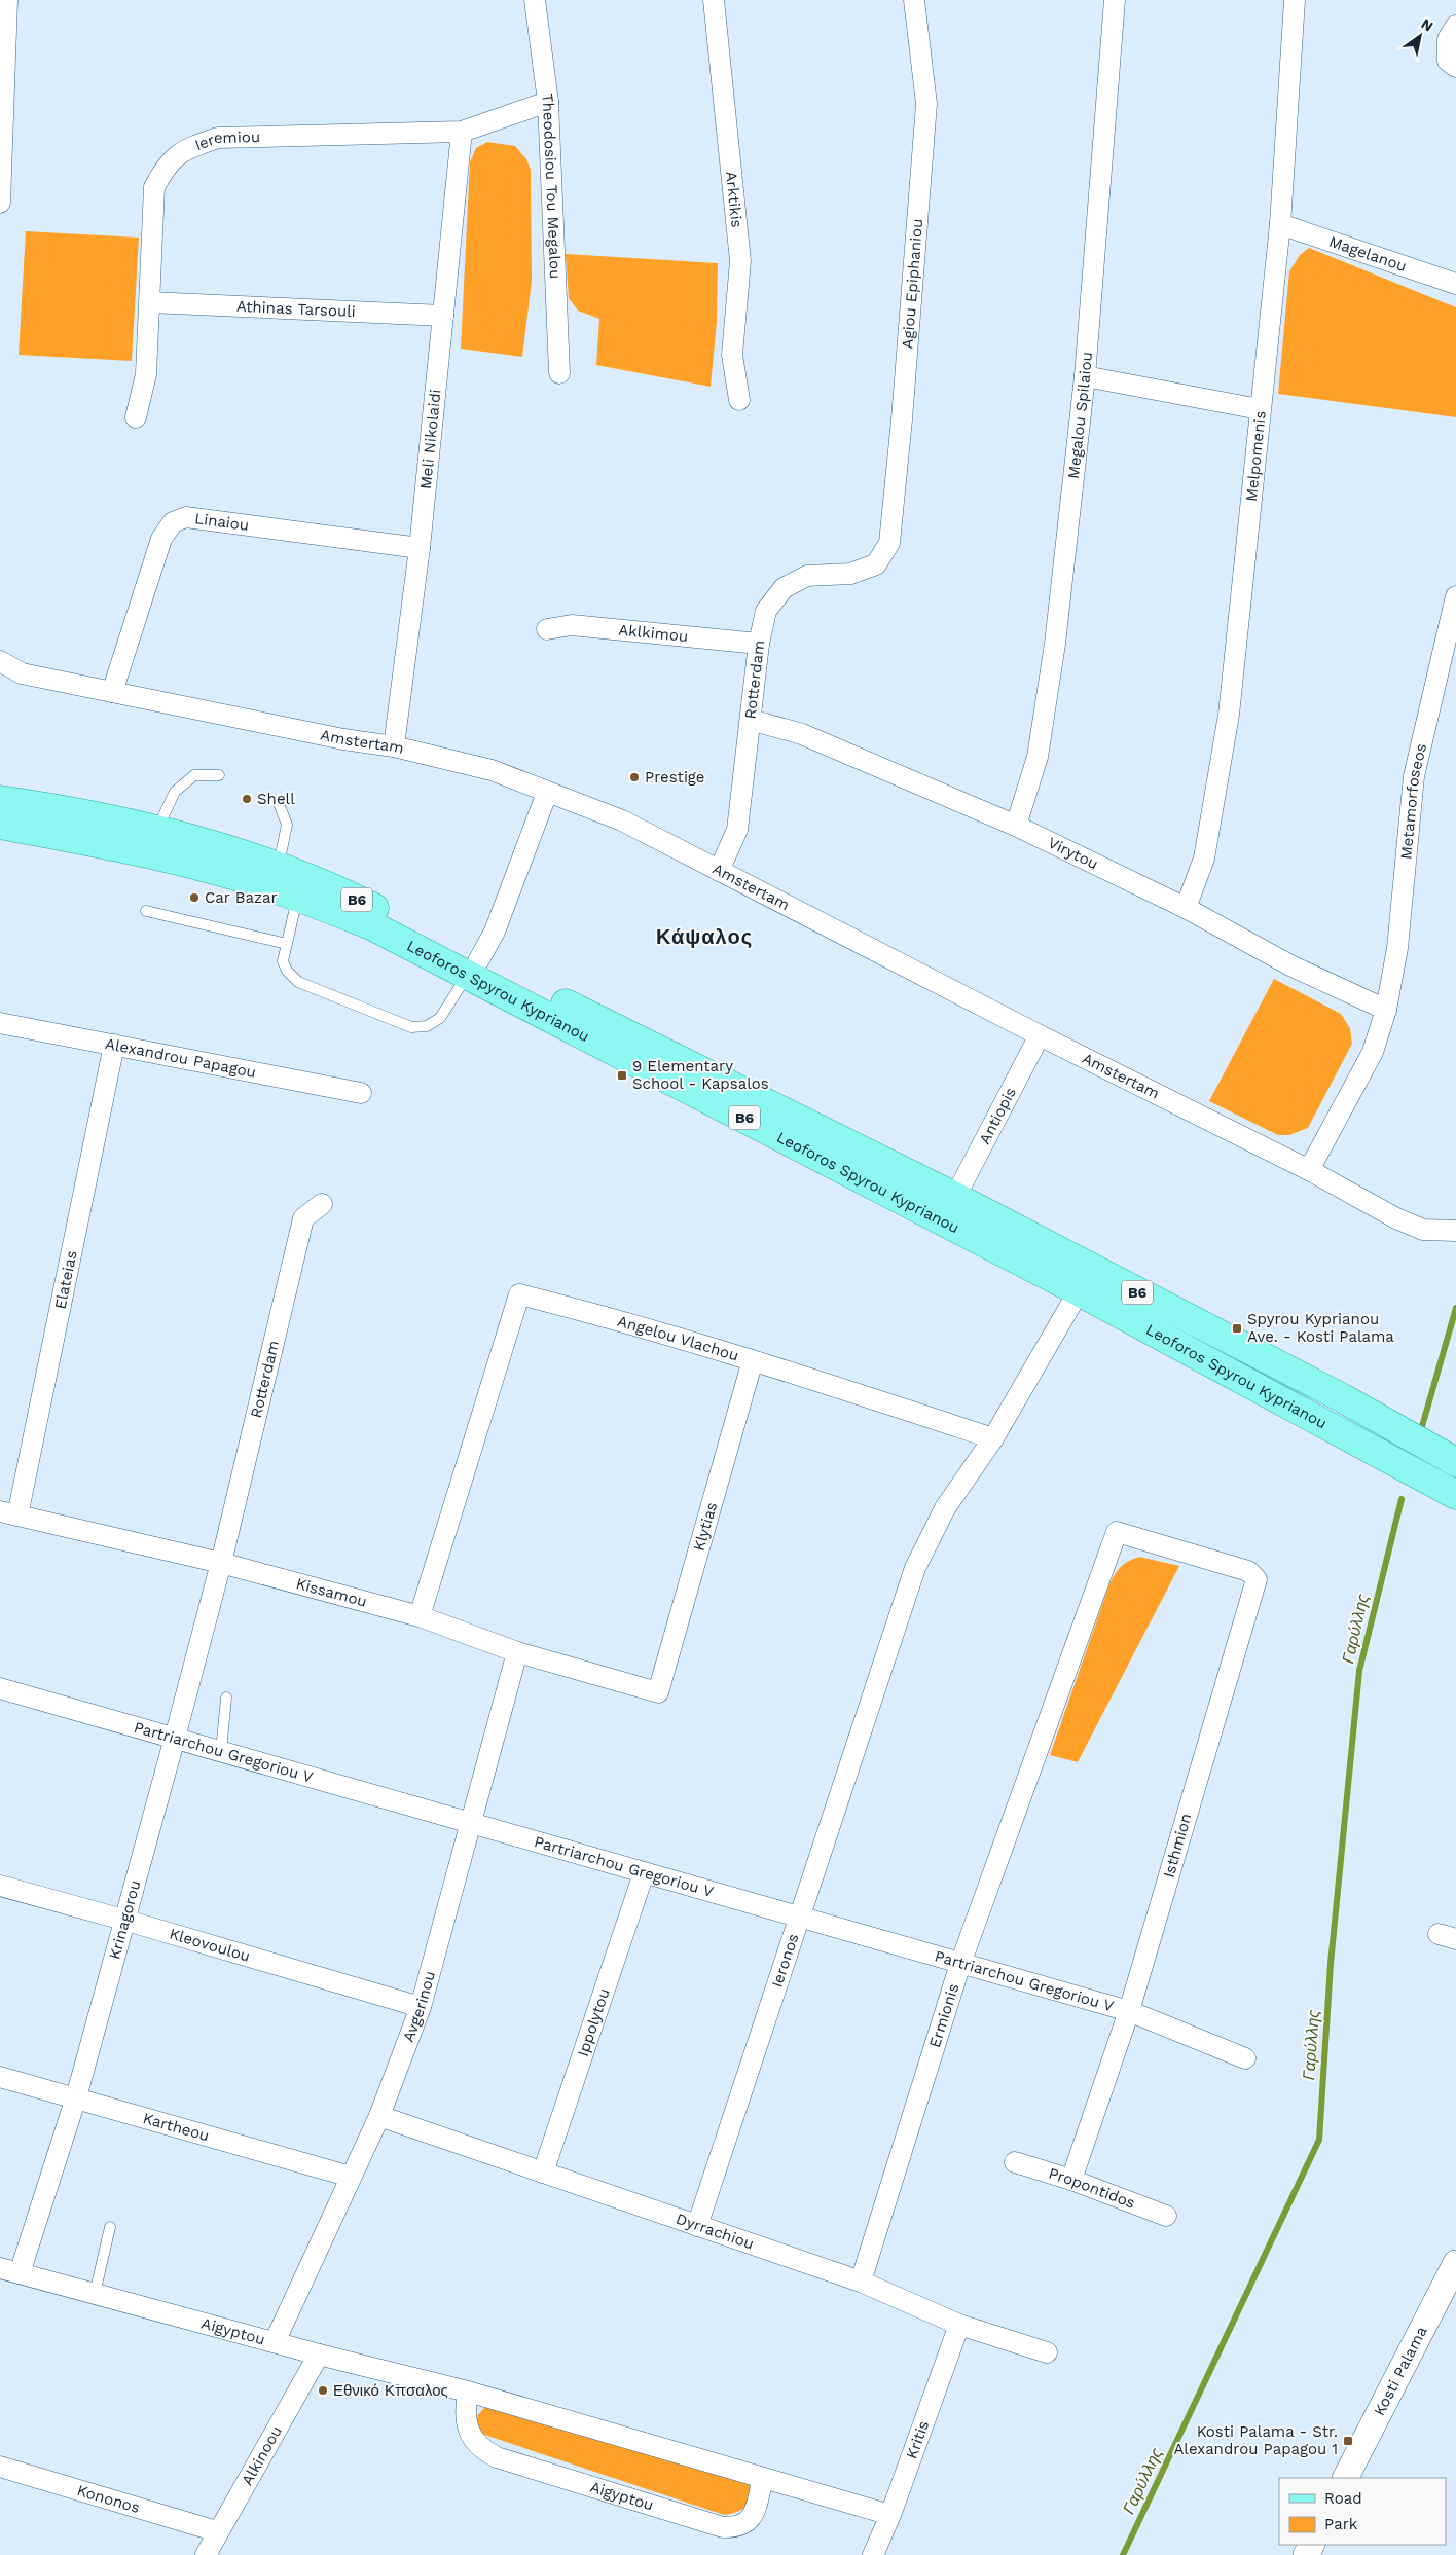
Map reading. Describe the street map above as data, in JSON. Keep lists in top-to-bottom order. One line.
{"streets":{"main road":["B6","Leoforos Spyrou Kyprianou"],"street":["Ieremiou","Theodosiou Tou Megalou","Arktikis","Magelanou","Agiou Epiphaniou","Athinas Tarsouli","Megalou Spilaiou","Meli Nikolaidi","Melpomenis","Linaiou","Aklkimou","Rotterdam","Amstertam","Metamorfoseos","Virytou","Alexandrou Papagou","Antiopis","Elateias","Angelou Vlachou","Klytias","Kissamou","Partriarchou Gregoriou V","Isthmion","Krinagorou","Kleovoulou","Ieronos","Avgerinou","Ermionis","Ippolytou","Kartheou","Propontidos","Dyrrachiou","Aigyptou","Kosti Palama","Kritis","Alkinoou","Kononos"]},"crossings":[["Ieremiou","Theodosiou Tou Megalou"],["Ieremiou","Athinas Tarsouli"],["Ieremiou","Meli Nikolaidi"],["Magelanou","Melpomenis"],["Agiou Epiphaniou","Rotterdam"],["Athinas Tarsouli","Meli Nikolaidi"],["Megalou Spilaiou","Virytou"],["Meli Nikolaidi","Linaiou"],["Meli Nikolaidi","Amstertam"],["Melpomenis","Virytou"],["Linaiou","Amstertam"],["Aklkimou","Rotterdam"],["Rotterdam","Amstertam"],["Rotterdam","Virytou"],["Rotterdam","Kissamou"],["Rotterdam","Krinagorou"],["Amstertam","Metamorfoseos"],["Amstertam","Antiopis"],["Metamorfoseos","Virytou"],["Leoforos Spyrou Kyprianou","Antiopis"],["Alexandrou Papagou","Elateias"],["Elateias","Kissamou"],["Angelou Vlachou","Klytias"],["Angelou Vlachou","Kissamou"],["Angelou Vlachou","Ieronos"],["Klytias","Kissamou"],["Kissamou","Krinagorou"],["Kissamou","Avgerinou"],["Partriarchou Gregoriou V","Isthmion"],["Partriarchou Gregoriou V","Krinagorou"],["Partriarchou Gregoriou V","Ieronos"],["Partriarchou Gregoriou V","Avgerinou"],["Partriarchou Gregoriou V","Ermionis"],["Partriarchou Gregoriou V","Ippolytou"],["Isthmion","Ermionis"],["Isthmion","Propontidos"],["Krinagorou","Kleovoulou"],["Krinagorou","Kartheou"],["Krinagorou","Aigyptou"],["Kleovoulou","Avgerinou"],["Ieronos","Dyrrachiou"],["Avgerinou","Kartheou"],["Avgerinou","Dyrrachiou"],["Avgerinou","Aigyptou"],["Ermionis","Dyrrachiou"],["Ippolytou","Dyrrachiou"],["Dyrrachiou","Kritis"],["Aigyptou","Kritis"],["Aigyptou","Alkinoou"],["Alkinoou","Kononos"]],"districts":["Κάψαλος"],"water":["Γαρύλλης"],"places":{"other":["Prestige","Shell","Car Bazar","Εθνικό Κπσαλος"],"transit":["9 Elementary School - Kapsalos","Spyrou Kyprianou Ave. - Kosti Palama","Kosti Palama - Str. Alexandrou Papagou 1"]},"legend":["Road","Park"],"north":"top right"}
